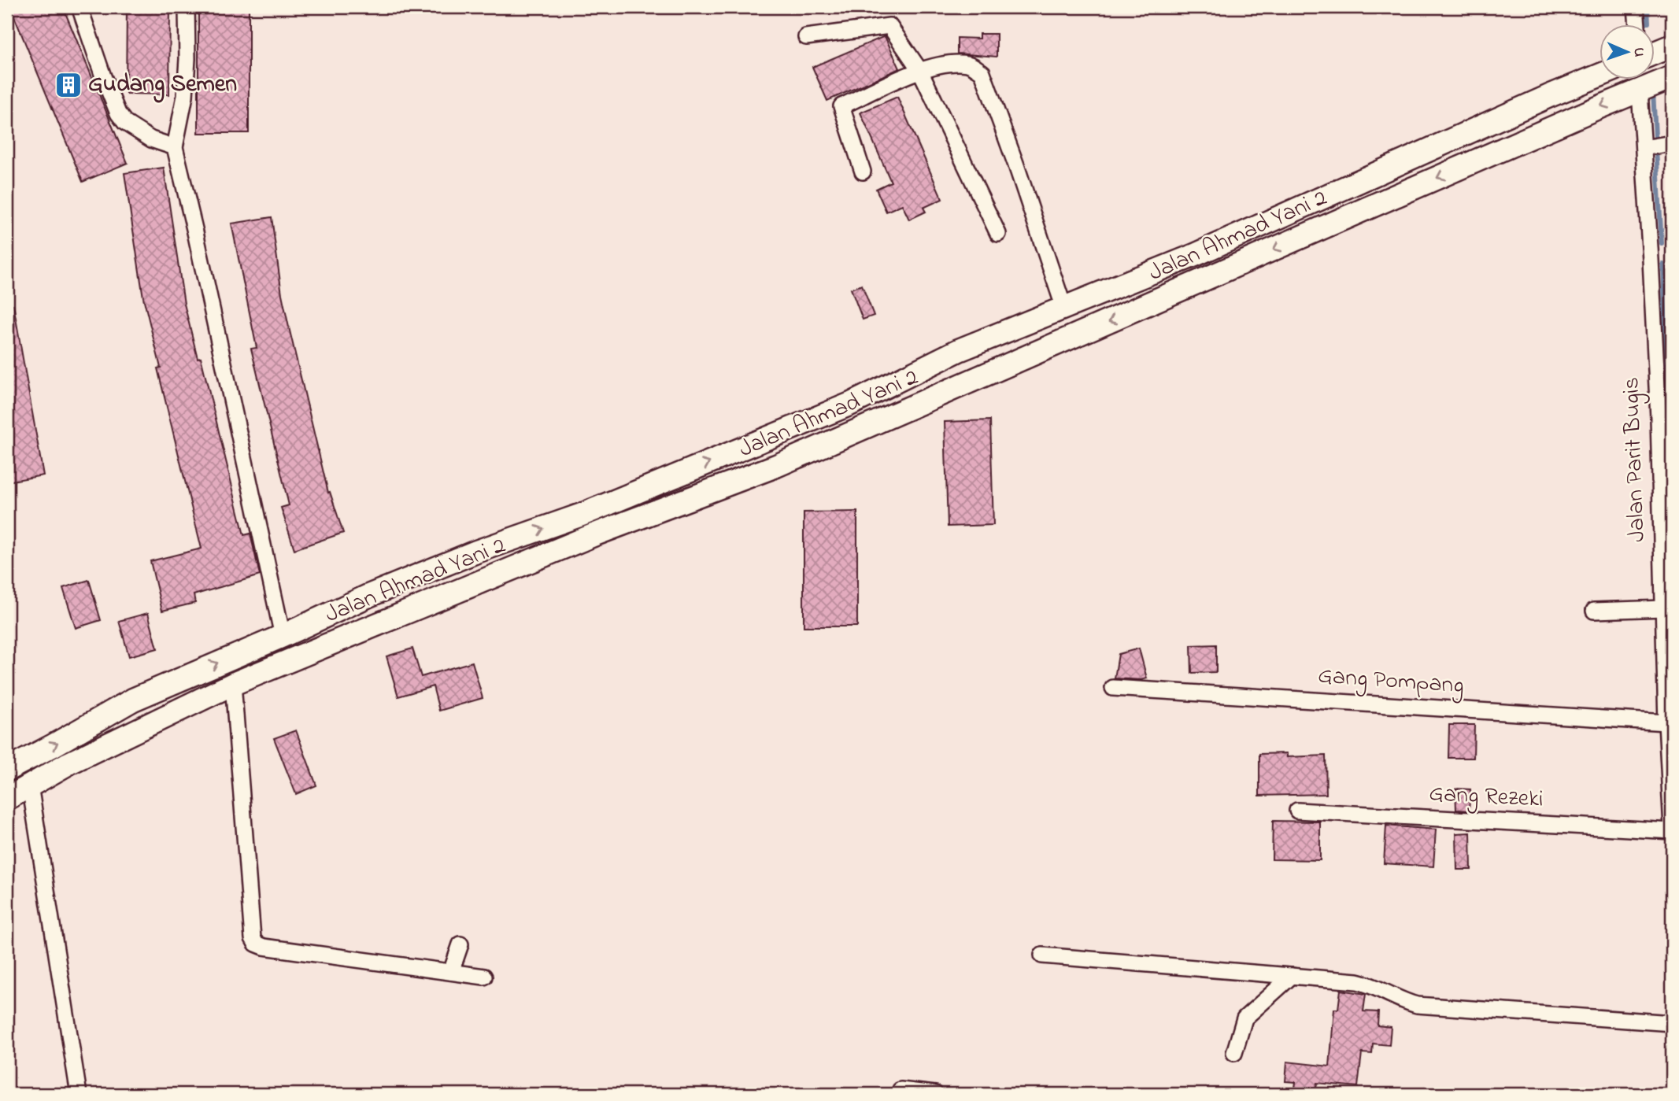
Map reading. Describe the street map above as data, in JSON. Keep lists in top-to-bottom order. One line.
{"streets":{"highway":["Jalan Ahmad Yani 2"],"street":["Jalan Parit Bugis","Gang Pompang","Gang Rezeki"]},"crossings":[["Jalan Ahmad Yani 2","Jalan Parit Bugis"],["Jalan Parit Bugis","Gang Pompang"],["Jalan Parit Bugis","Gang Rezeki"]],"places":{"building":["Gudang Semen"]},"north":"right"}
